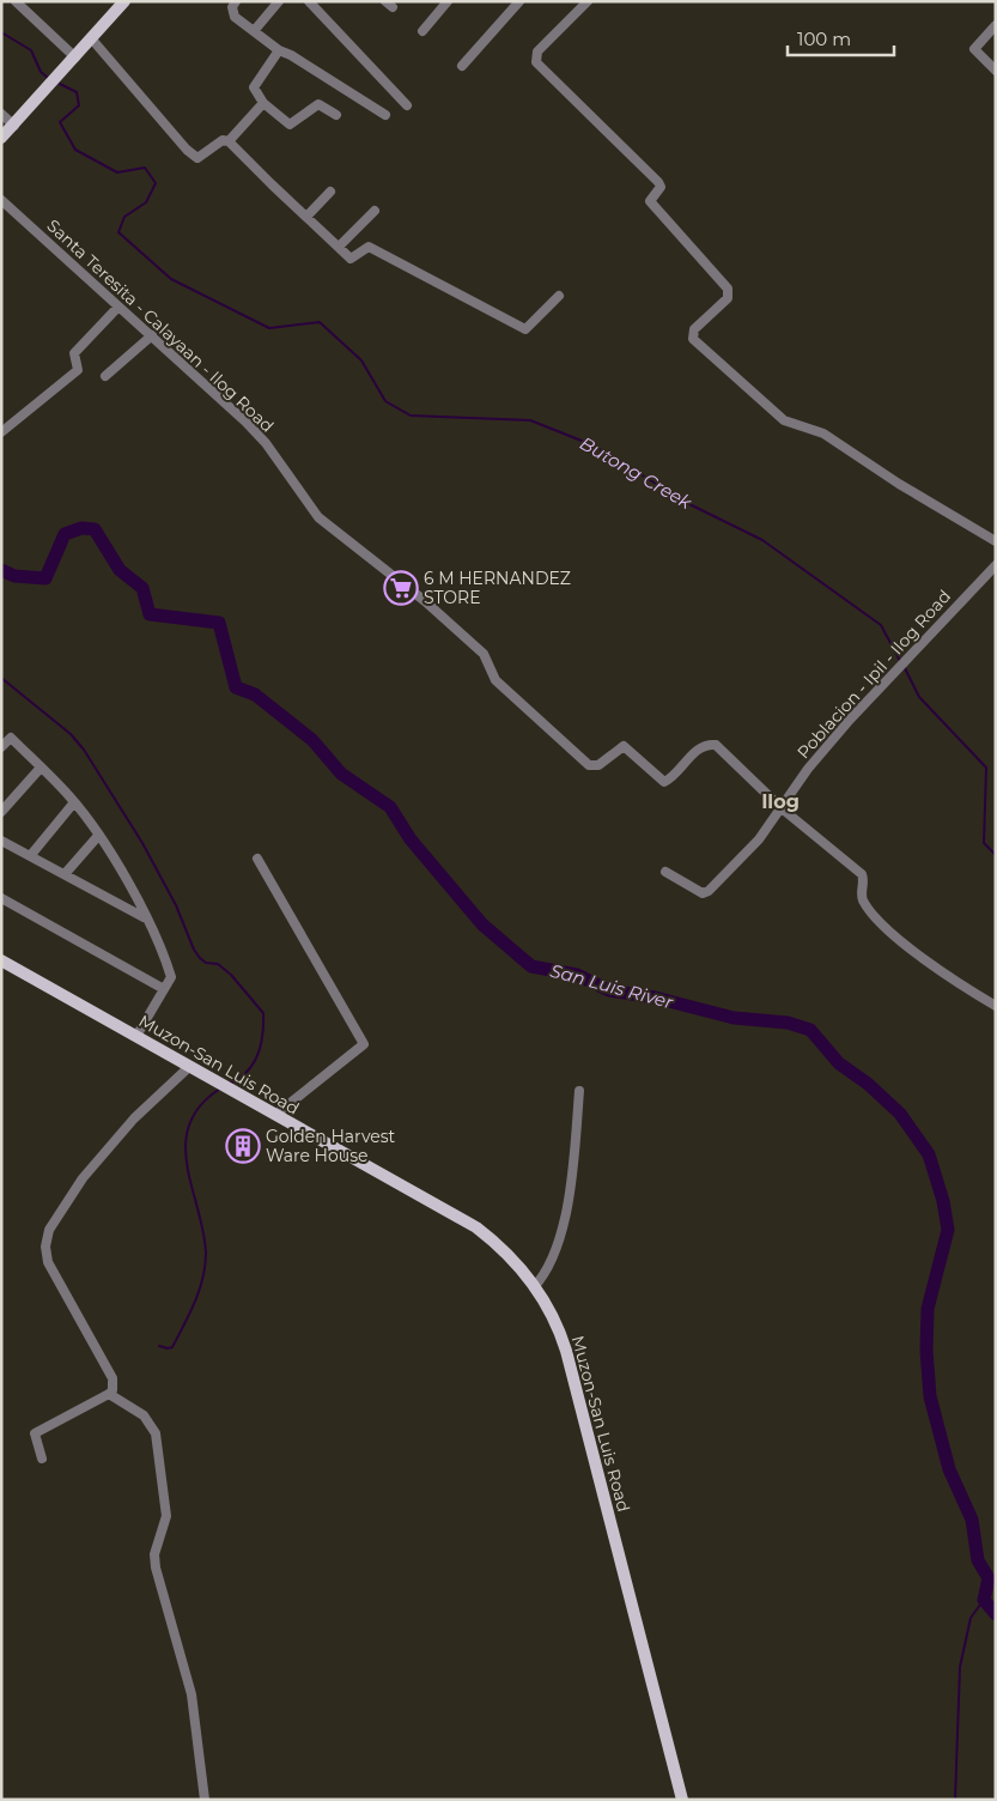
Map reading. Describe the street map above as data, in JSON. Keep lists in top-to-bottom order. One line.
{"streets":{"main road":["Muzon-San Luis Road"],"street":["Santa Teresita - Calayaan - Ilog Road","Poblacion - Ipil - Ilog Road"]},"crossings":[["Santa Teresita - Calayaan - Ilog Road","Poblacion - Ipil - Ilog Road"]],"districts":["Ilog"],"water":["Butong Creek","San Luis River"],"places":{"supermarket":["6 M HERNANDEZ STORE"],"building":["Golden Harvest Ware House"]},"scale_bar":"100 m"}
